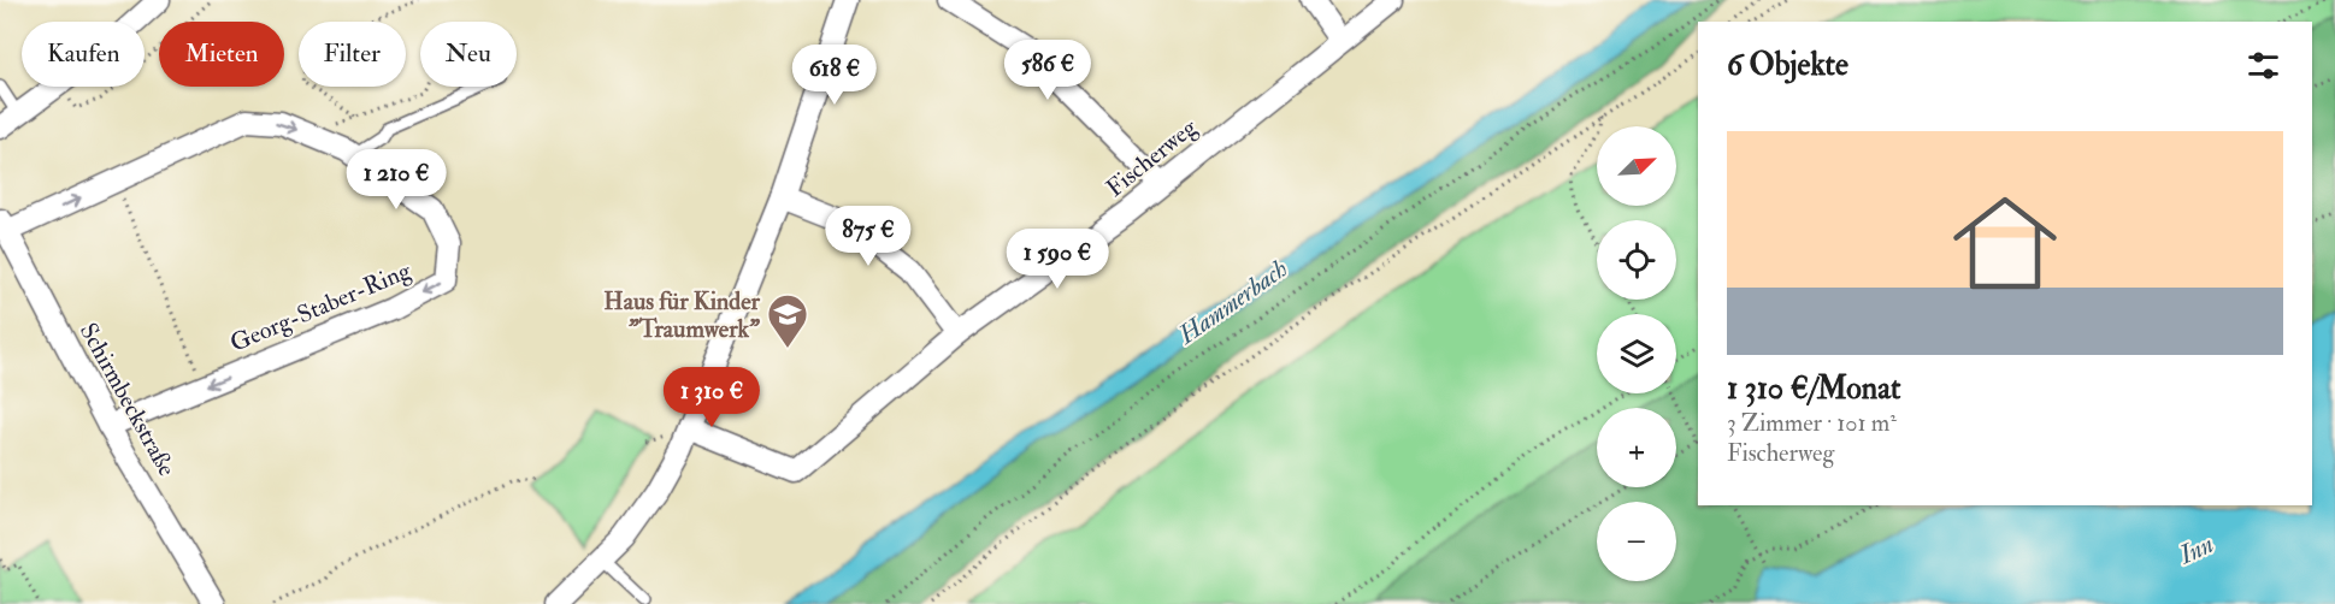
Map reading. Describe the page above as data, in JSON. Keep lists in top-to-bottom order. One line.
{"streets":{"street":["Fischerweg","Georg-Staber-Ring","Schirmbeckstraße"]},"crossings":[["Georg-Staber-Ring","Schirmbeckstraße"]],"water":["Hammerbach","Inn"],"places":{"school or university":["Haus für Kinder \"Traumwerk\""]},"north":"top right","page":{"chip":["Kaufen","Mieten","Filter","Neu"],"heading":"6 Objekte","price":["586 €","618 €","1 210 €","875 €","1 590 €","1 310 €"],"list":[{"name":"1 310 €/Monat","note":"3 Zimmer · 101 m² · Fischerweg"}],"map_buttons":["+","−"]}}
